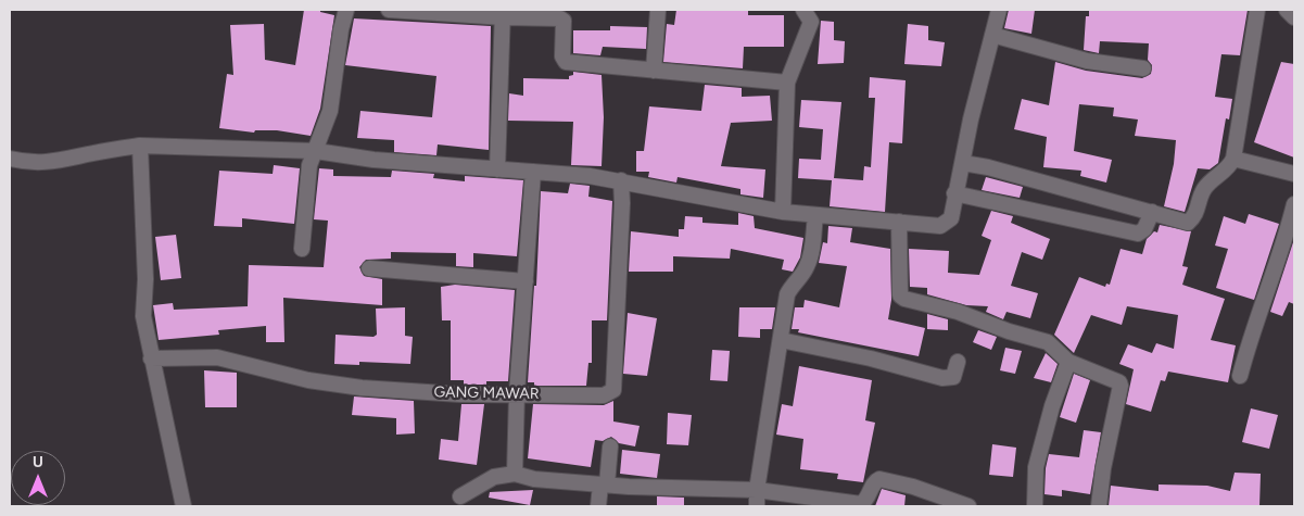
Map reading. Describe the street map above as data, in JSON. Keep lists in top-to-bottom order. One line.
{"streets":{"street":["GANG MAWAR"]},"north":"top"}
